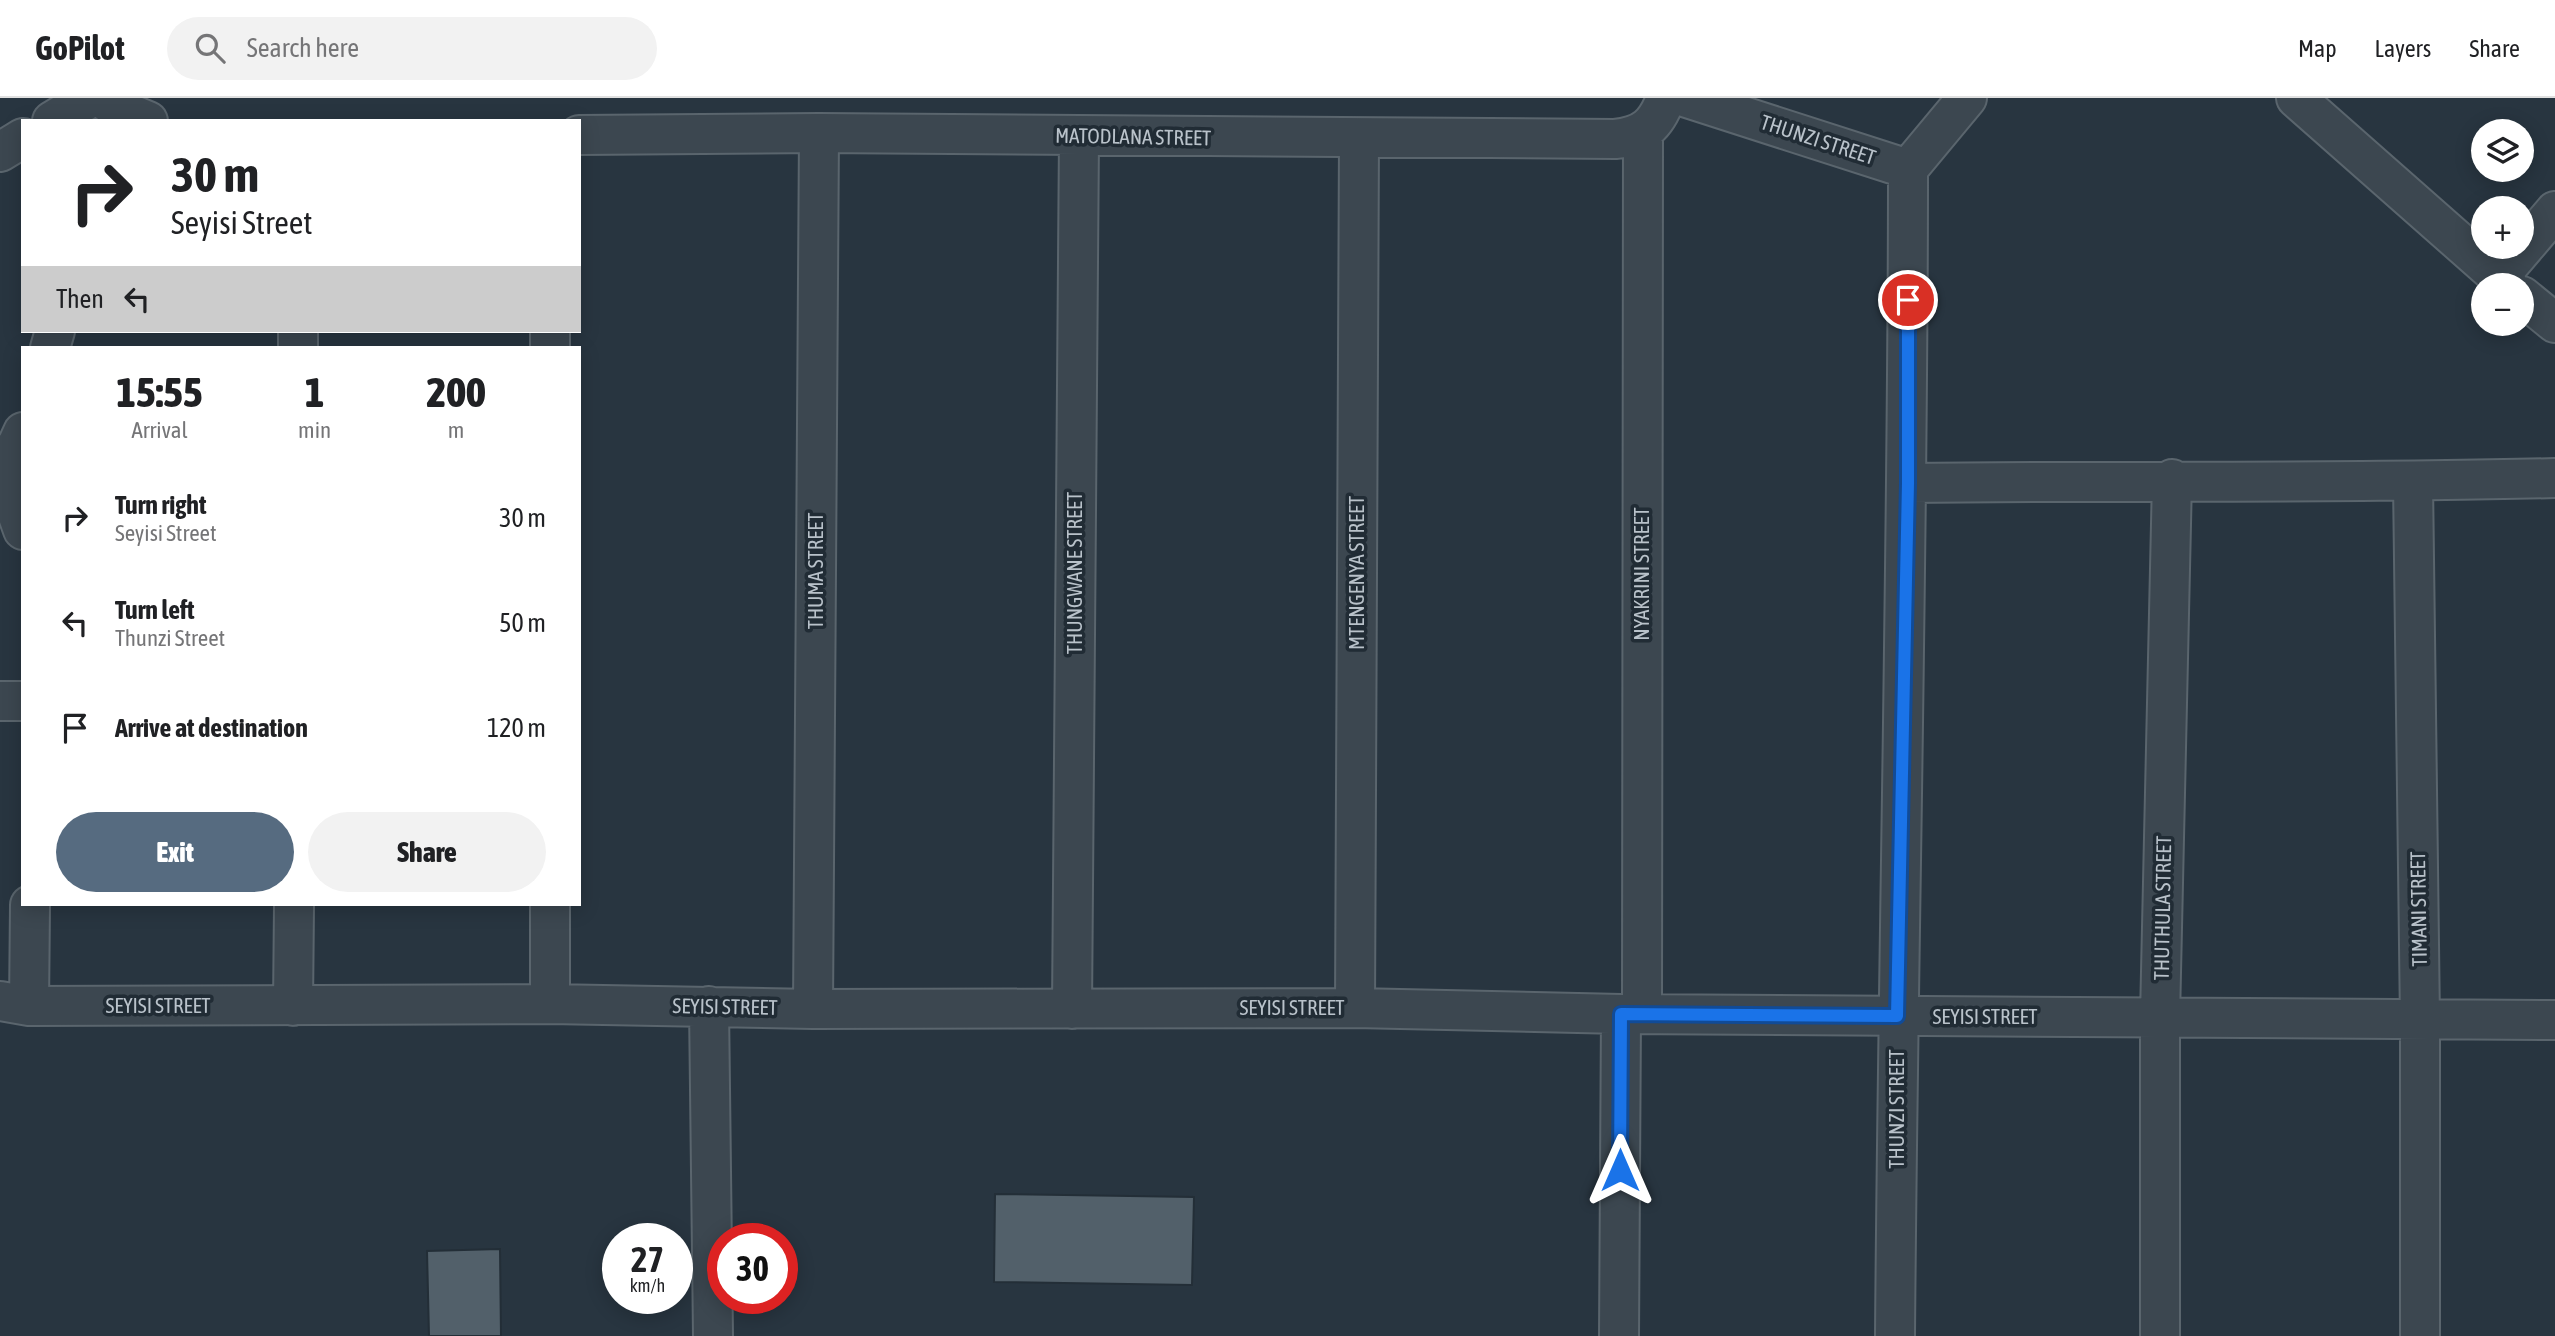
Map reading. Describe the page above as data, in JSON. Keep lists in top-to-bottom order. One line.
{"streets":{"street":["MATODLANA STREET","THUNZI STREET","THUMA STREET","THUNGWANE STREET","MTENGENYA STREET","NYAKRINI STREET","THUTHULA STREET","TIMANI STREET","SEYISI STREET"]},"crossings":[["MATODLANA STREET","THUMA STREET"],["MATODLANA STREET","THUNGWANE STREET"],["MATODLANA STREET","MTENGENYA STREET"],["MATODLANA STREET","NYAKRINI STREET"],["THUNZI STREET","SEYISI STREET"],["THUMA STREET","SEYISI STREET"],["THUNGWANE STREET","SEYISI STREET"],["MTENGENYA STREET","SEYISI STREET"],["NYAKRINI STREET","SEYISI STREET"],["THUTHULA STREET","SEYISI STREET"],["TIMANI STREET","SEYISI STREET"]],"page":{"header":"GoPilot","search":"Search here","nav":["Map","Layers","Share"],"map_buttons":["+","−"],"turn":["30 m","Seyisi Street"],"then":"Then","eta":["15:55","Arrival","1","min","200","m"],"list":[{"name":"Turn right","note":"Seyisi Street","value":"30 m"},{"name":"Turn left","note":"Thunzi Street","value":"50 m"},{"name":"Arrive at destination","value":"120 m"}],"buttons":["Exit","Share"],"speed":"27 km/h","limit":"30"}}
